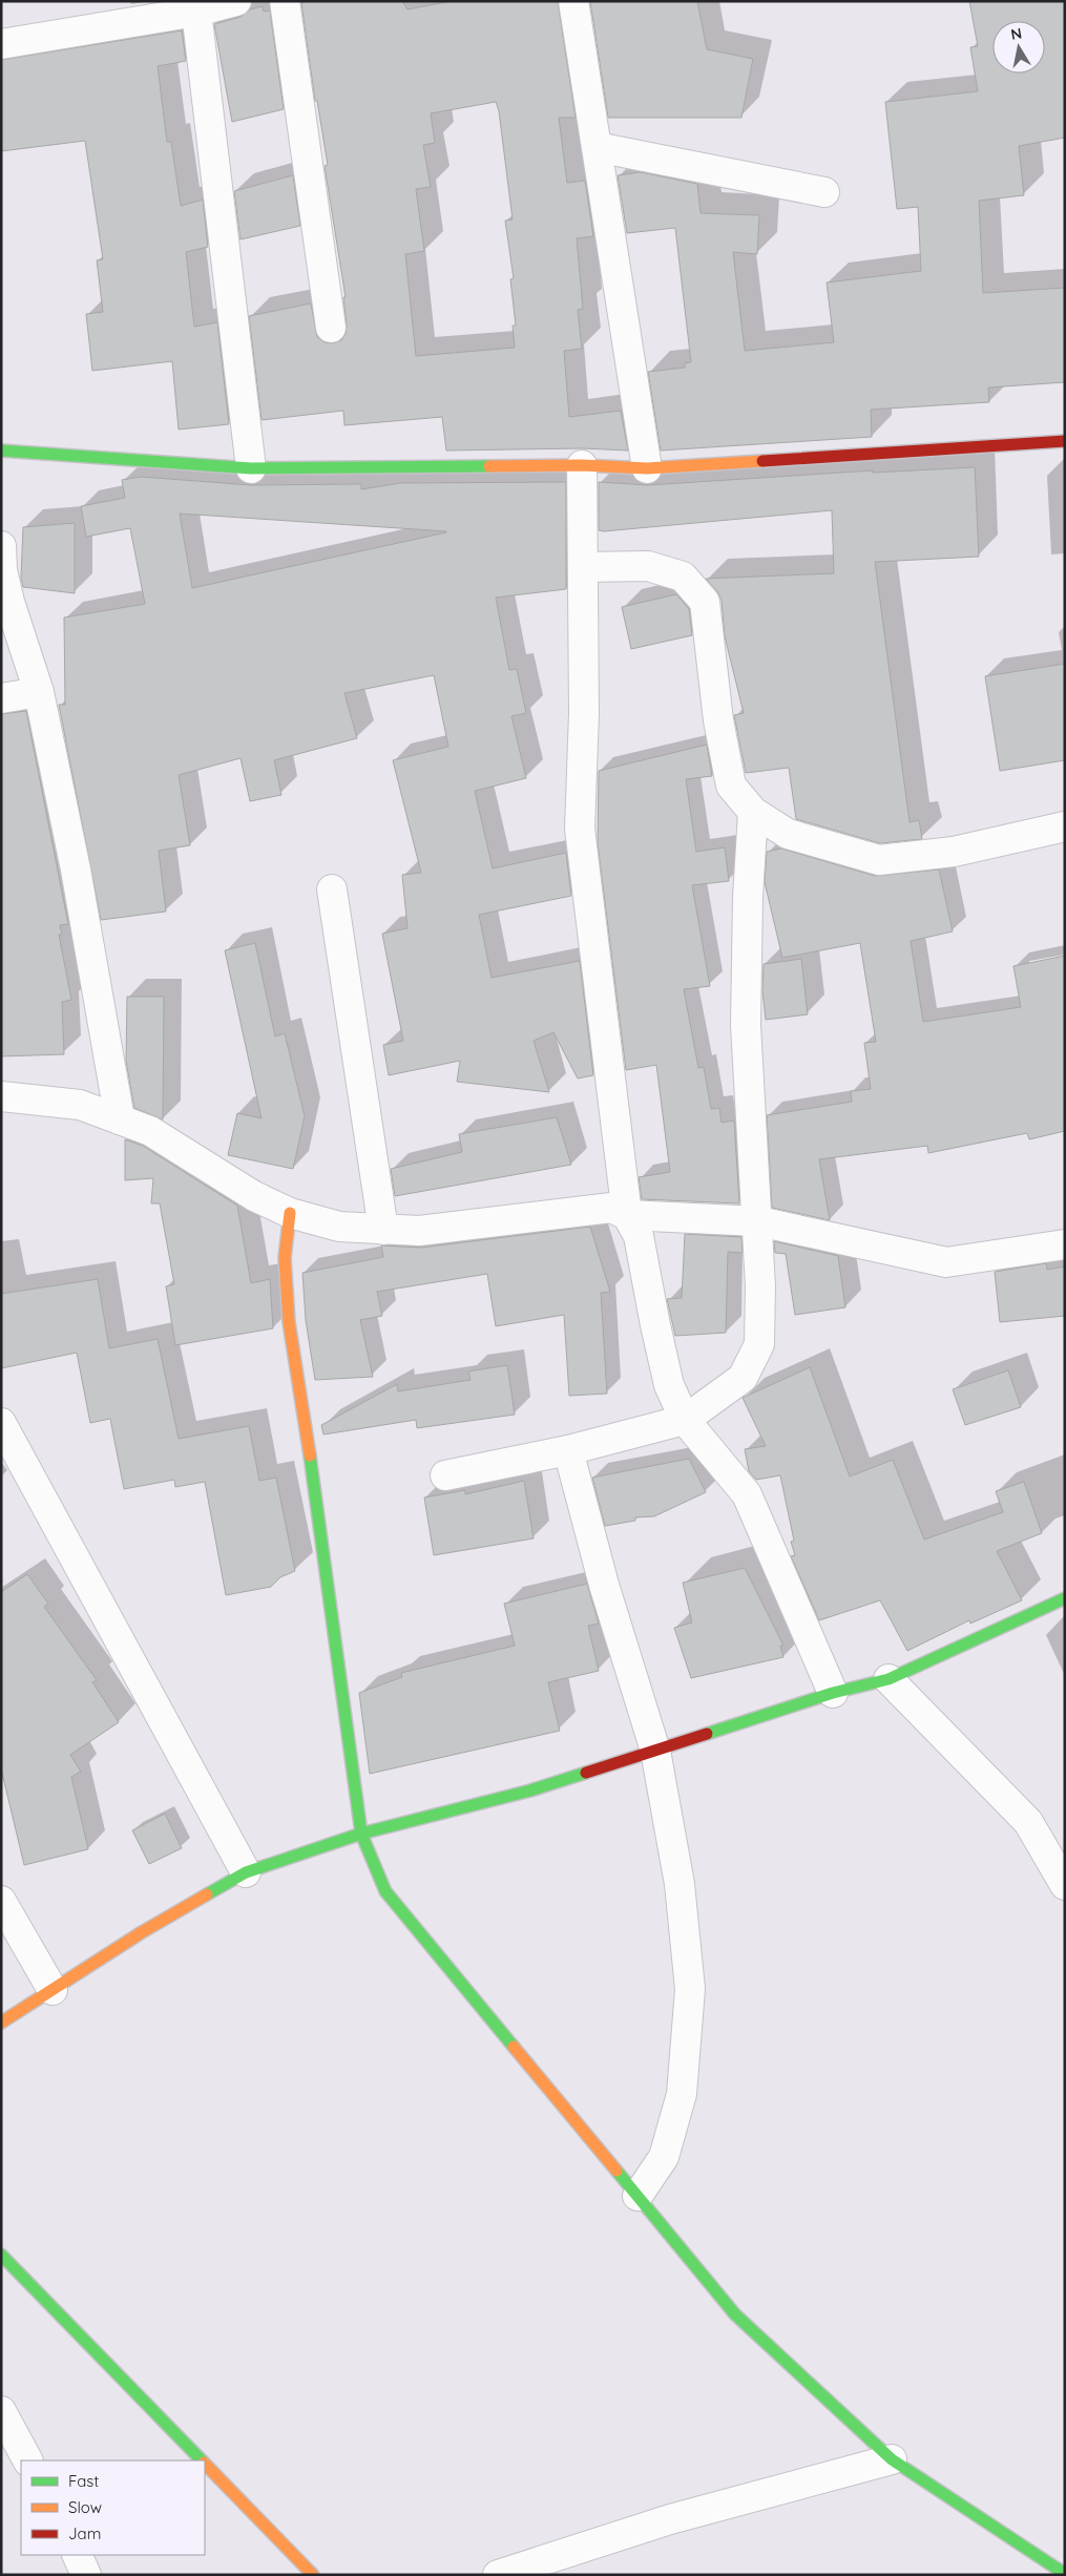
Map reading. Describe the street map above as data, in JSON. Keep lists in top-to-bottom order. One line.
{"legend":["Fast","Slow","Jam"],"north":"top"}
